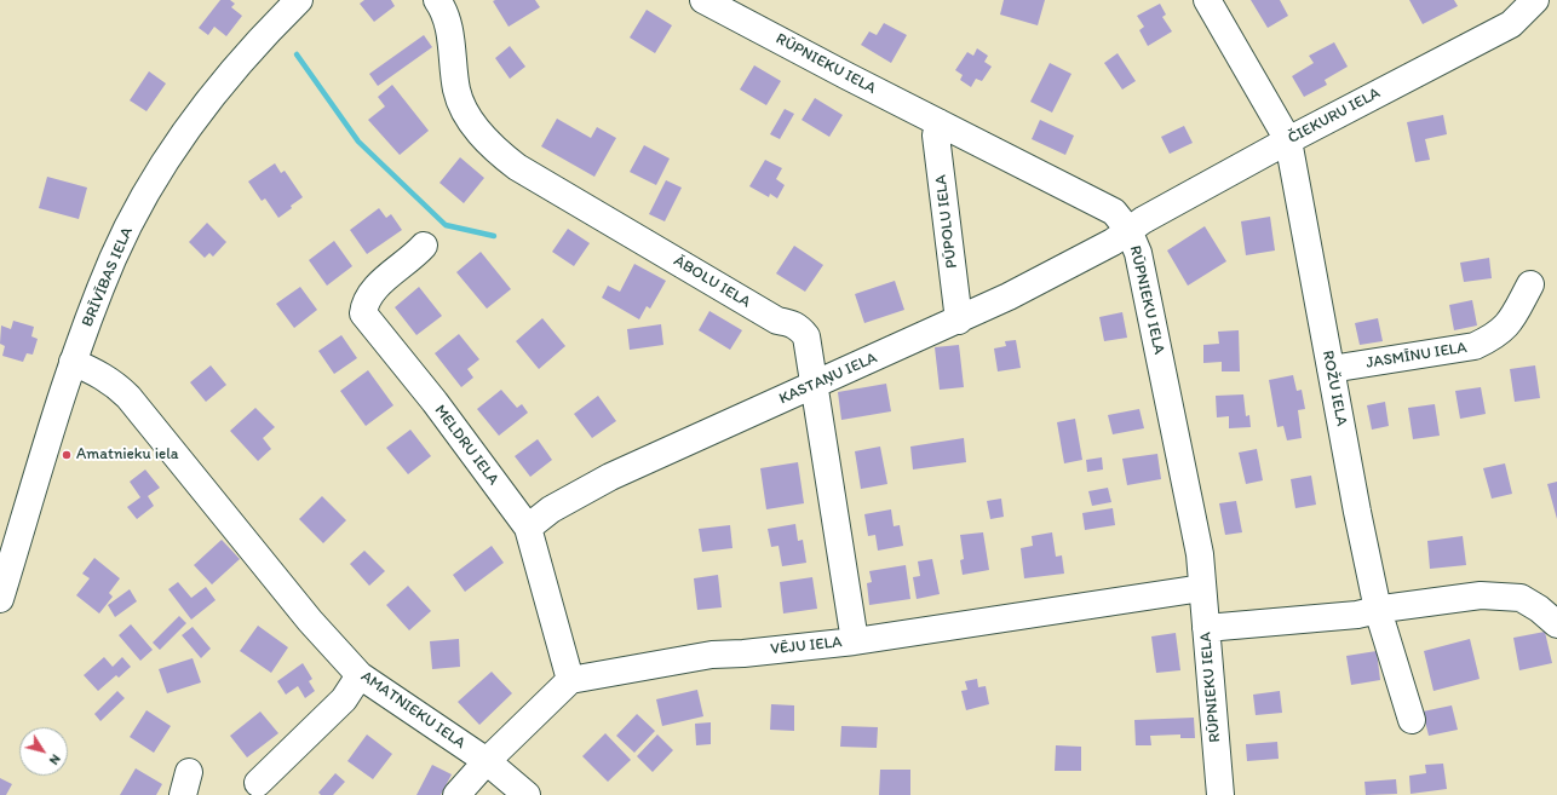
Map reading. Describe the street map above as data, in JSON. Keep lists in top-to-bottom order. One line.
{"streets":{"street":["RŪPNIEKU IELA","ČIEKURU IELA","PŪPOLU IELA","BRĪVĪBAS IELA","ĀBOLU IELA","JASMĪNU IELA","KASTAŅU IELA","ROŽU IELA","MELDRU IELA","VĒJU IELA","AMATNIEKU IELA"]},"crossings":[["RŪPNIEKU IELA","ČIEKURU IELA"],["RŪPNIEKU IELA","PŪPOLU IELA"],["RŪPNIEKU IELA","KASTAŅU IELA"],["RŪPNIEKU IELA","VĒJU IELA"],["ČIEKURU IELA","KASTAŅU IELA"],["ČIEKURU IELA","ROŽU IELA"],["PŪPOLU IELA","KASTAŅU IELA"],["BRĪVĪBAS IELA","AMATNIEKU IELA"],["ĀBOLU IELA","KASTAŅU IELA"],["ĀBOLU IELA","VĒJU IELA"],["JASMĪNU IELA","ROŽU IELA"],["KASTAŅU IELA","MELDRU IELA"],["MELDRU IELA","VĒJU IELA"]],"places":["Amatnieku iela"],"north":"bottom right"}
